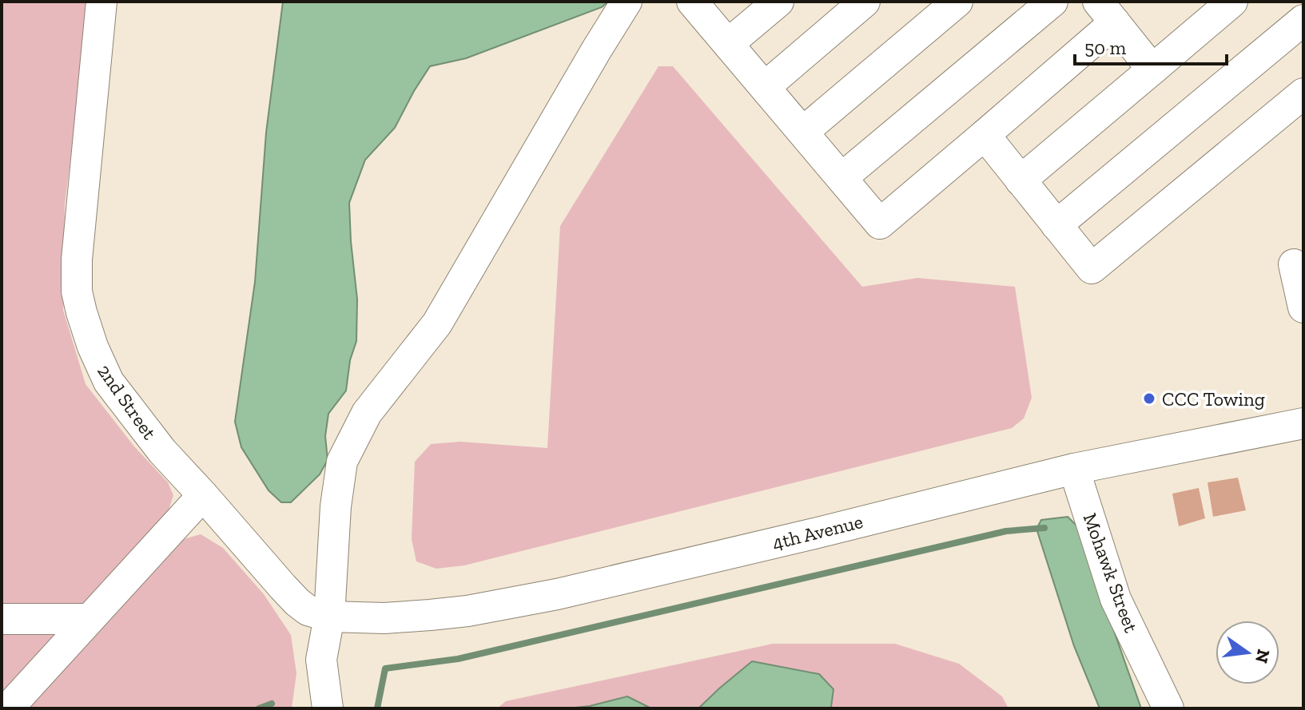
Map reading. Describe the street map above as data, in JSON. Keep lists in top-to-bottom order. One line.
{"streets":{"street":["2nd Street","4th Avenue","Mohawk Street"]},"crossings":[["2nd Street","4th Avenue"],["4th Avenue","Mohawk Street"]],"places":["CCC Towing"],"scale_bar":"50 m","north":"right"}
